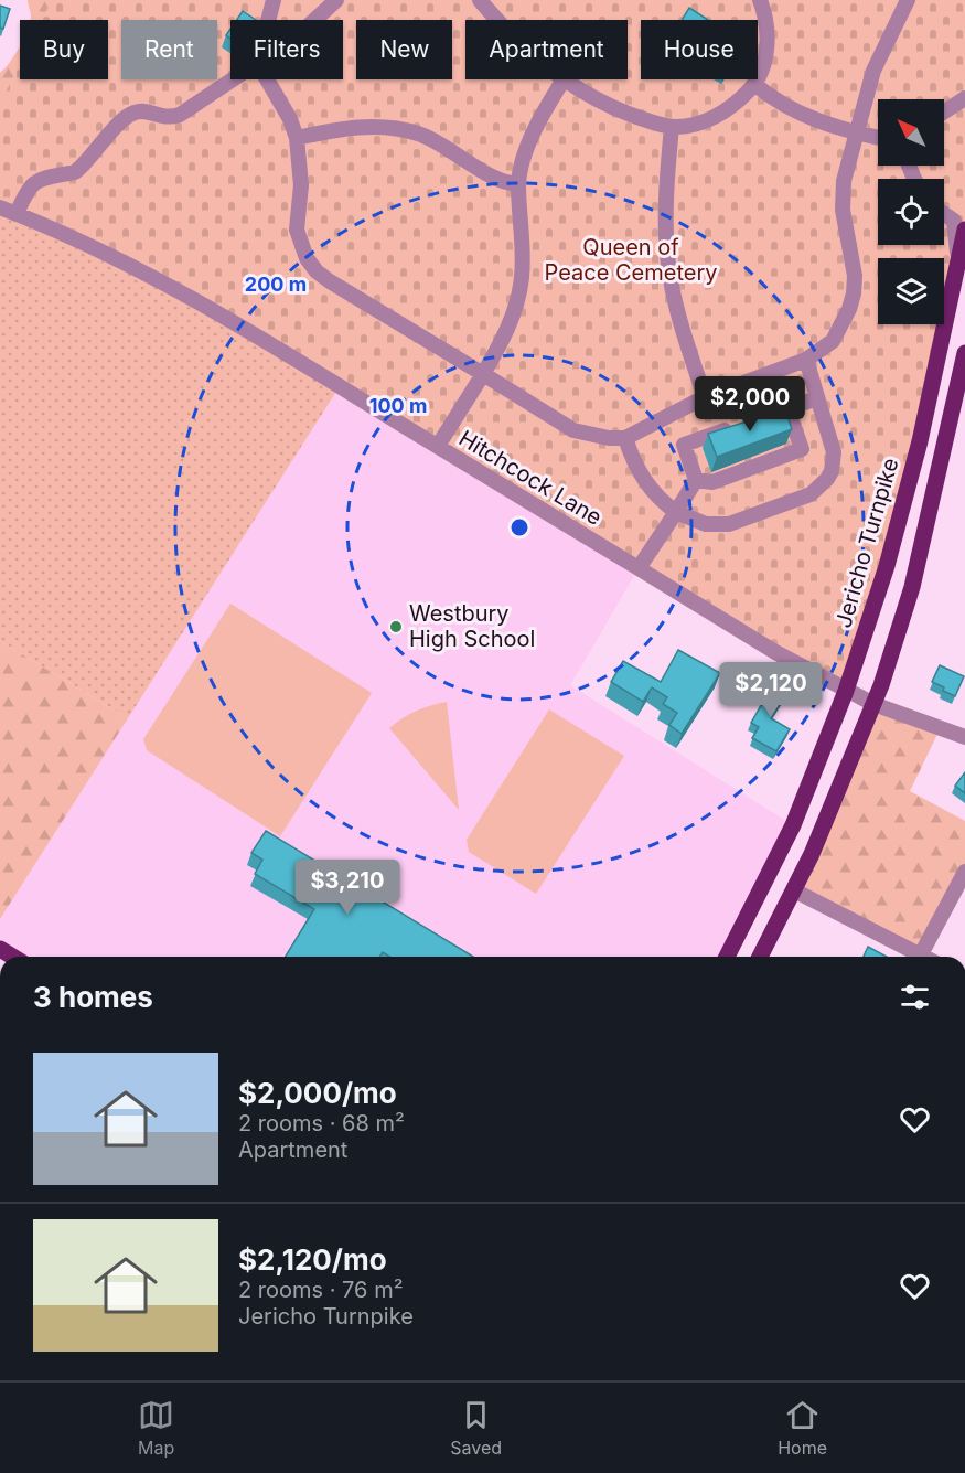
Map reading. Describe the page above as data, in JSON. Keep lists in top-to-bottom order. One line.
{"streets":{"main road":["Jericho Turnpike"],"street":["Hitchcock Lane"]},"crossings":[["Hitchcock Lane","Jericho Turnpike"]],"parks":["Queen of Peace Cemetery"],"places":["Westbury High School"],"north":"top left","page":{"chip":["Buy","Rent","Filters","New","Apartment","House"],"price":["$2,000","$2,120","$3,210"],"heading":"3 homes","list":[{"name":"$2,000/mo","note":"2 rooms · 68 m² · Apartment"},{"name":"$2,120/mo","note":"2 rooms · 76 m² · Jericho Turnpike"}],"tabs":["Map","Saved","Home"]},"rings":["200 m","100 m"]}
